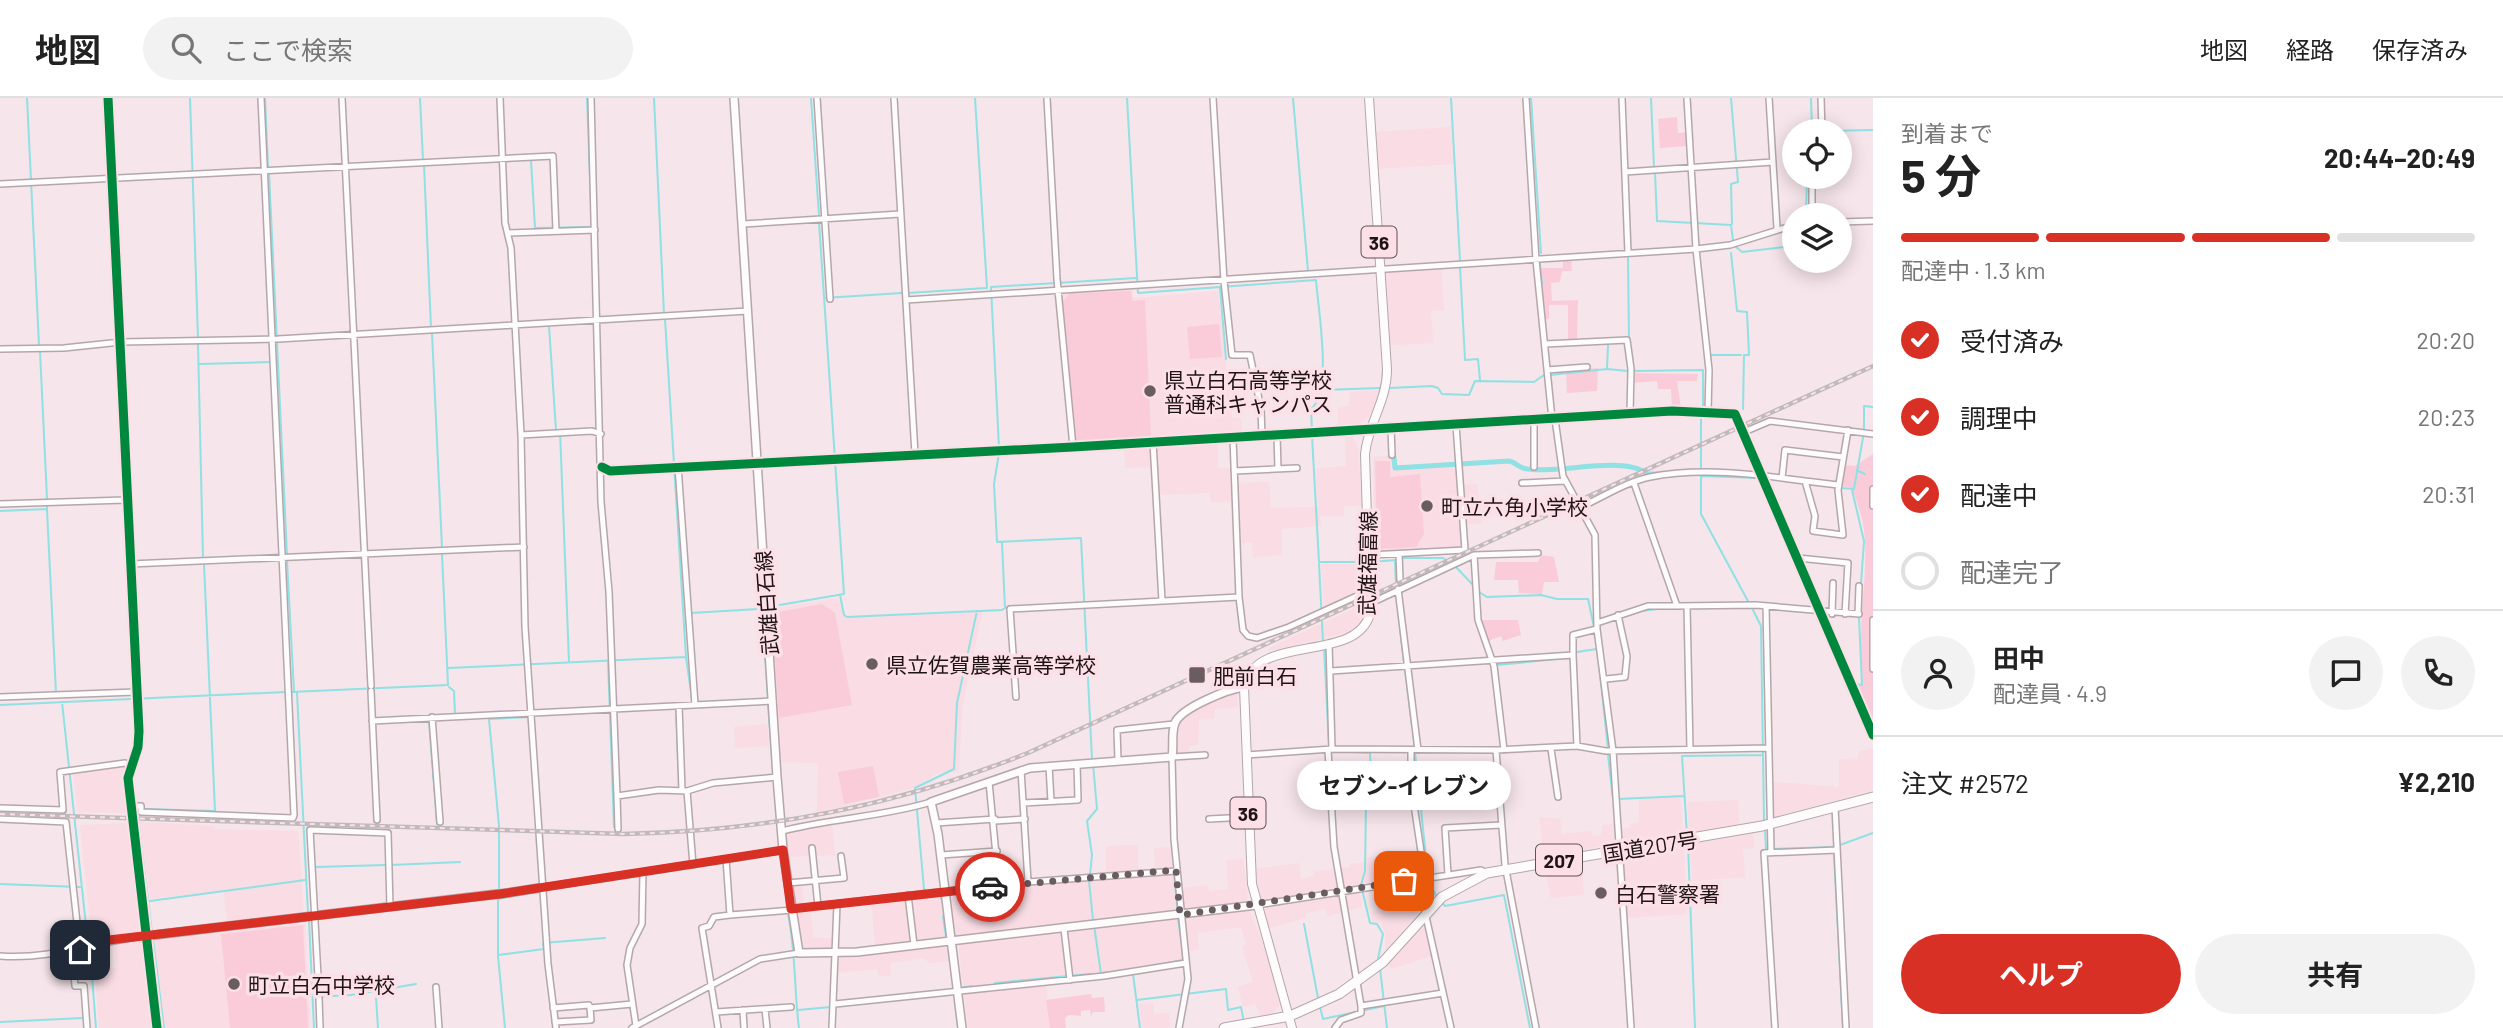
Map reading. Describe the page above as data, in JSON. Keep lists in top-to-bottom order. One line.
{"streets":{"highway":["国道207号","207"],"main road":["36","武雄福富線","武雄白石線"]},"crossings":[["36","武雄福富線"],["36","国道207号"]],"places":{"other":["県立白石高等学校 普通科キャンパス","町立六角小学校","県立佐賀農業高等学校","セブン-イレブン","白石警察署","町立白石中学校"],"transit":["肥前白石"]},"page":{"header":"地図","search":"ここで検索","nav":["地図","経路","保存済み"],"heading":["5 分","到着まで","20:44–20:49"],"panel":["田中","配達員 · 4.9","注文 #2572","¥2,210"],"bar":"配達中 · 1.3 km","list":[["受付済み","20:20"],["調理中","20:23"],["配達中","20:31"],"配達完了"],"bubble":"セブン-イレブン","buttons":["ヘルプ","共有"]}}
